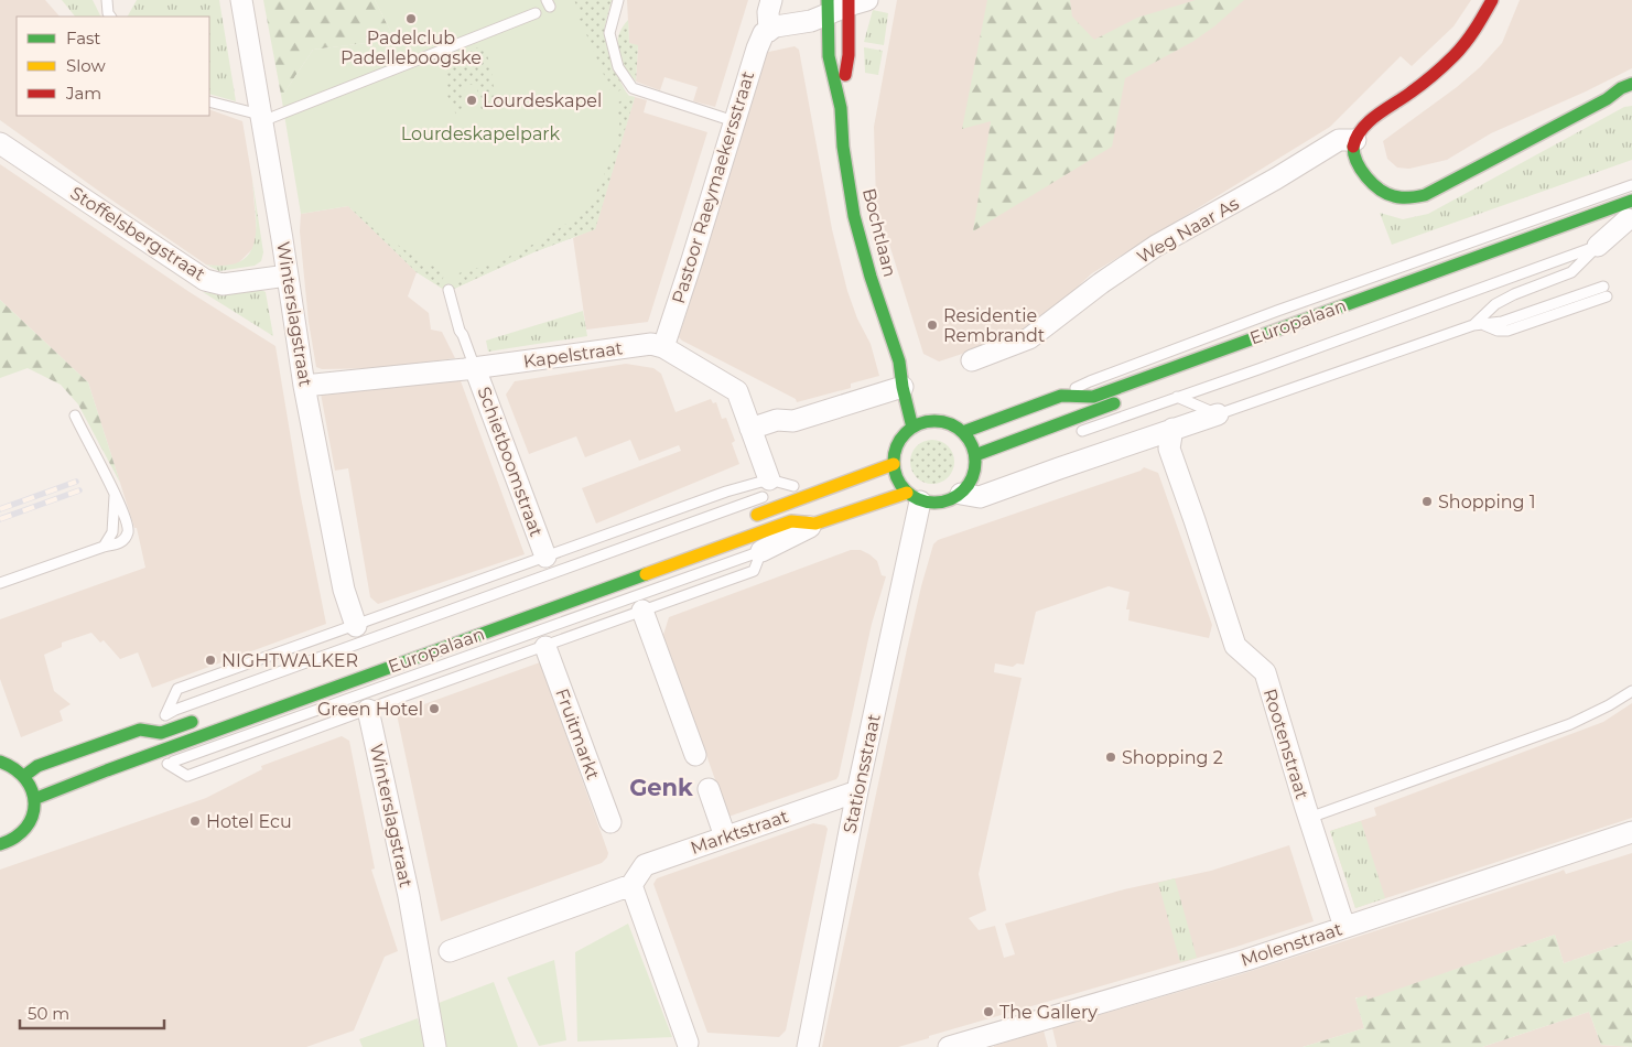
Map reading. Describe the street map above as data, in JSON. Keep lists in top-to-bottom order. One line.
{"streets":{"main road":["Bochtlaan","Europalaan"],"street":["Pastoor Raeymaekersstraat","Weg Naar As","Stoffelsbergstraat","Winterslagstraat","Kapelstraat","Schietboomstraat","Fruitmarkt","Rootenstraat","Stationsstraat","Marktstraat","Molenstraat"]},"crossings":[["Pastoor Raeymaekersstraat","Kapelstraat"],["Bochtlaan","Europalaan"],["Bochtlaan","Stationsstraat"],["Stoffelsbergstraat","Winterslagstraat"],["Winterslagstraat","Europalaan"],["Winterslagstraat","Kapelstraat"],["Europalaan","Fruitmarkt"],["Europalaan","Stationsstraat"],["Kapelstraat","Schietboomstraat"],["Rootenstraat","Molenstraat"],["Stationsstraat","Marktstraat"]],"districts":["Genk"],"parks":["Lourdeskapelpark"],"places":["Padelclub Padelleboogske","Lourdeskapel","Residentie Rembrandt","Shopping 1","NIGHTWALKER","Green Hotel","Shopping 2","Hotel Ecu","The Gallery"],"legend":["Fast","Slow","Jam"],"scale_bar":"50 m"}
